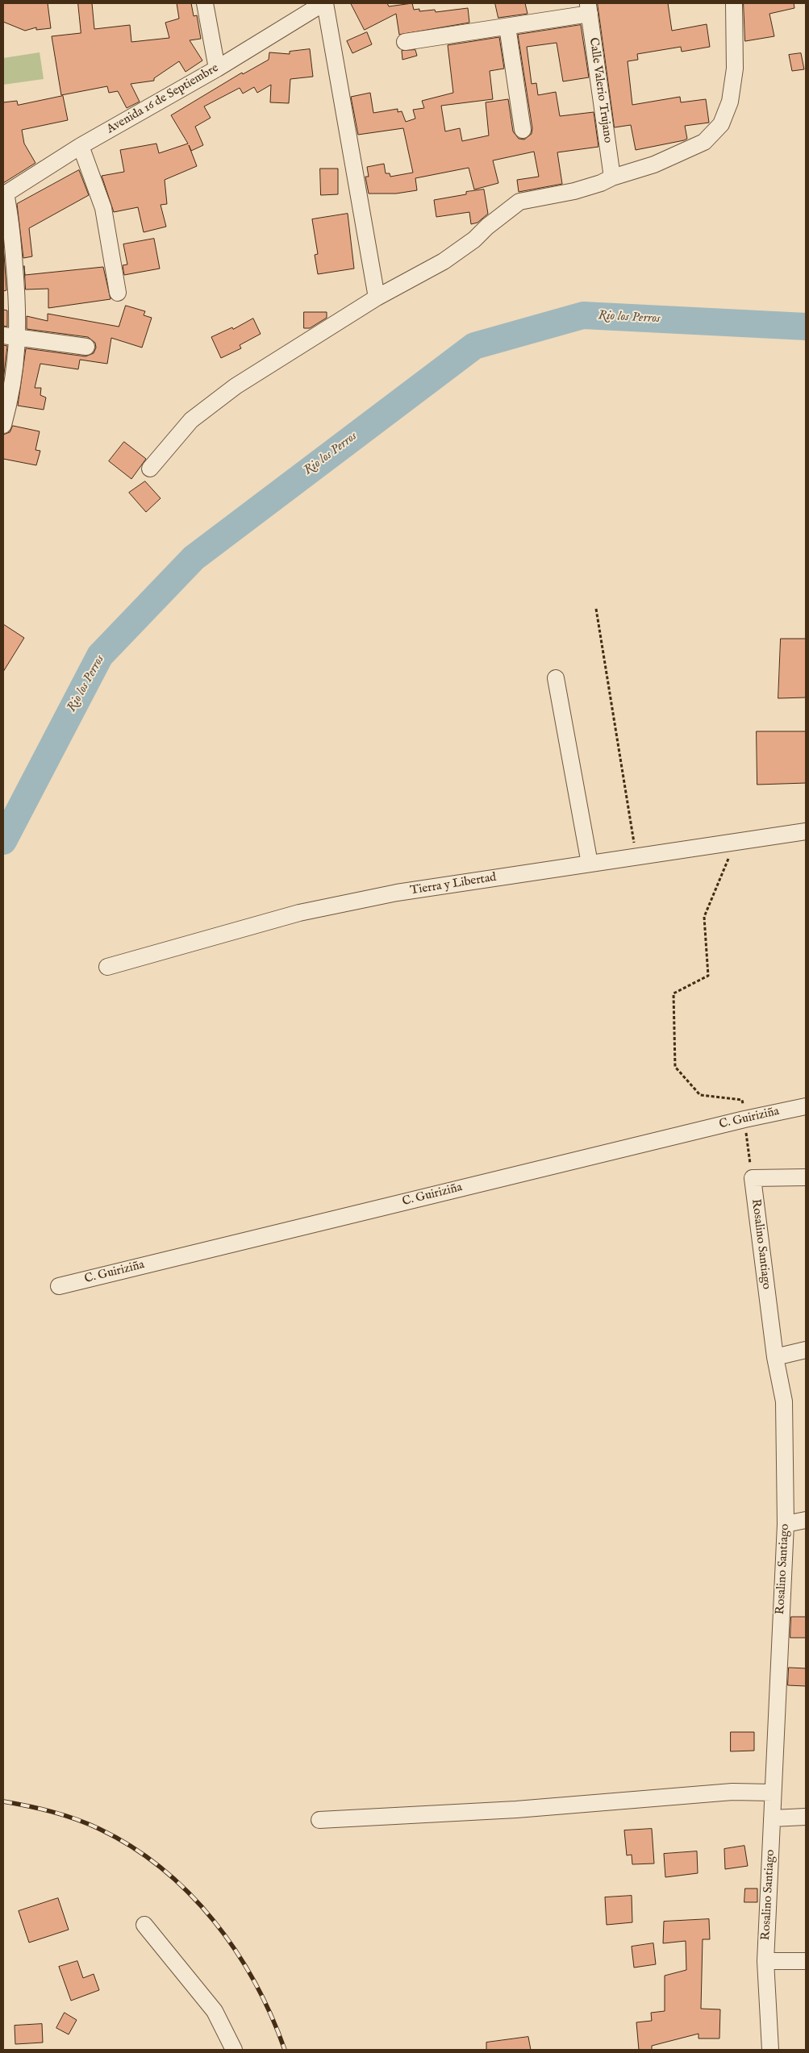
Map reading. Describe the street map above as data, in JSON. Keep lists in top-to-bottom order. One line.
{"streets":{"street":["Calle Valerio Trujano","Avenida 16 de Septiembre","Tierra y Libertad","C. Guiriziña","Rosalino Santiago"]},"water":["Rio los Perros"]}
